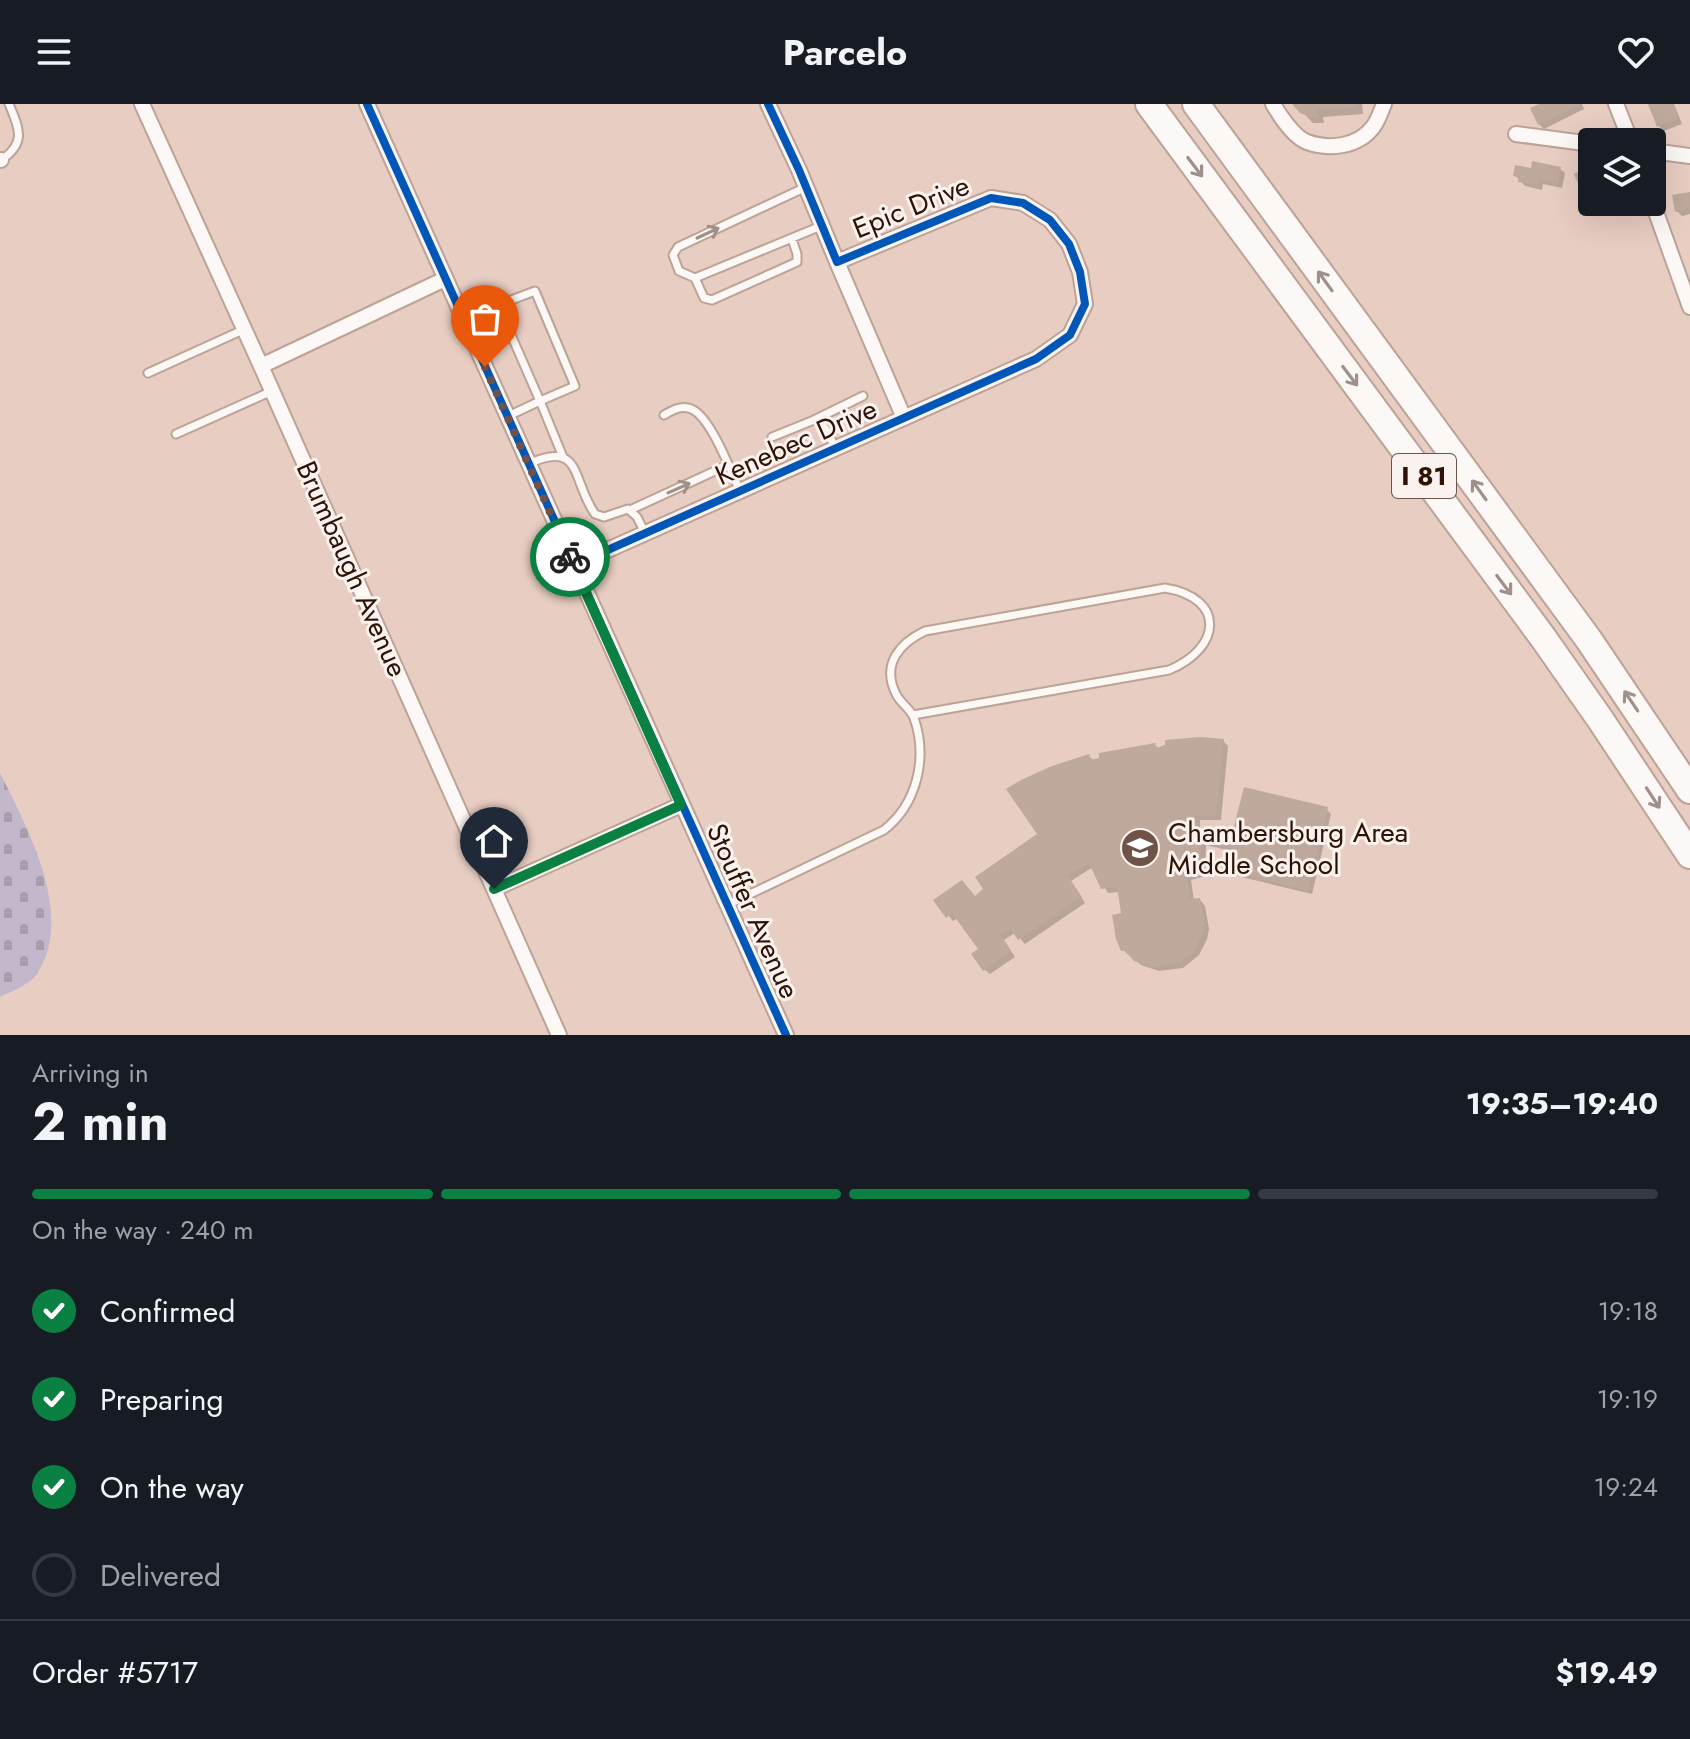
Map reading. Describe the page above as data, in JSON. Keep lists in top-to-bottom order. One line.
{"streets":{"highway":["I 81"],"street":["Epic Drive","Kenebec Drive","Brumbaugh Avenue","Stouffer Avenue"]},"crossings":[["Epic Drive","Kenebec Drive"],["Kenebec Drive","Stouffer Avenue"]],"places":{"school or university":["Chambersburg Area Middle School"]},"page":{"header":"Parcelo","heading":["2 min","Arriving in","19:35–19:40"],"panel":["Order #5717","$19.49"],"bar":"On the way · 240 m","list":[["Confirmed","19:18"],["Preparing","19:19"],["On the way","19:24"],"Delivered"]}}
